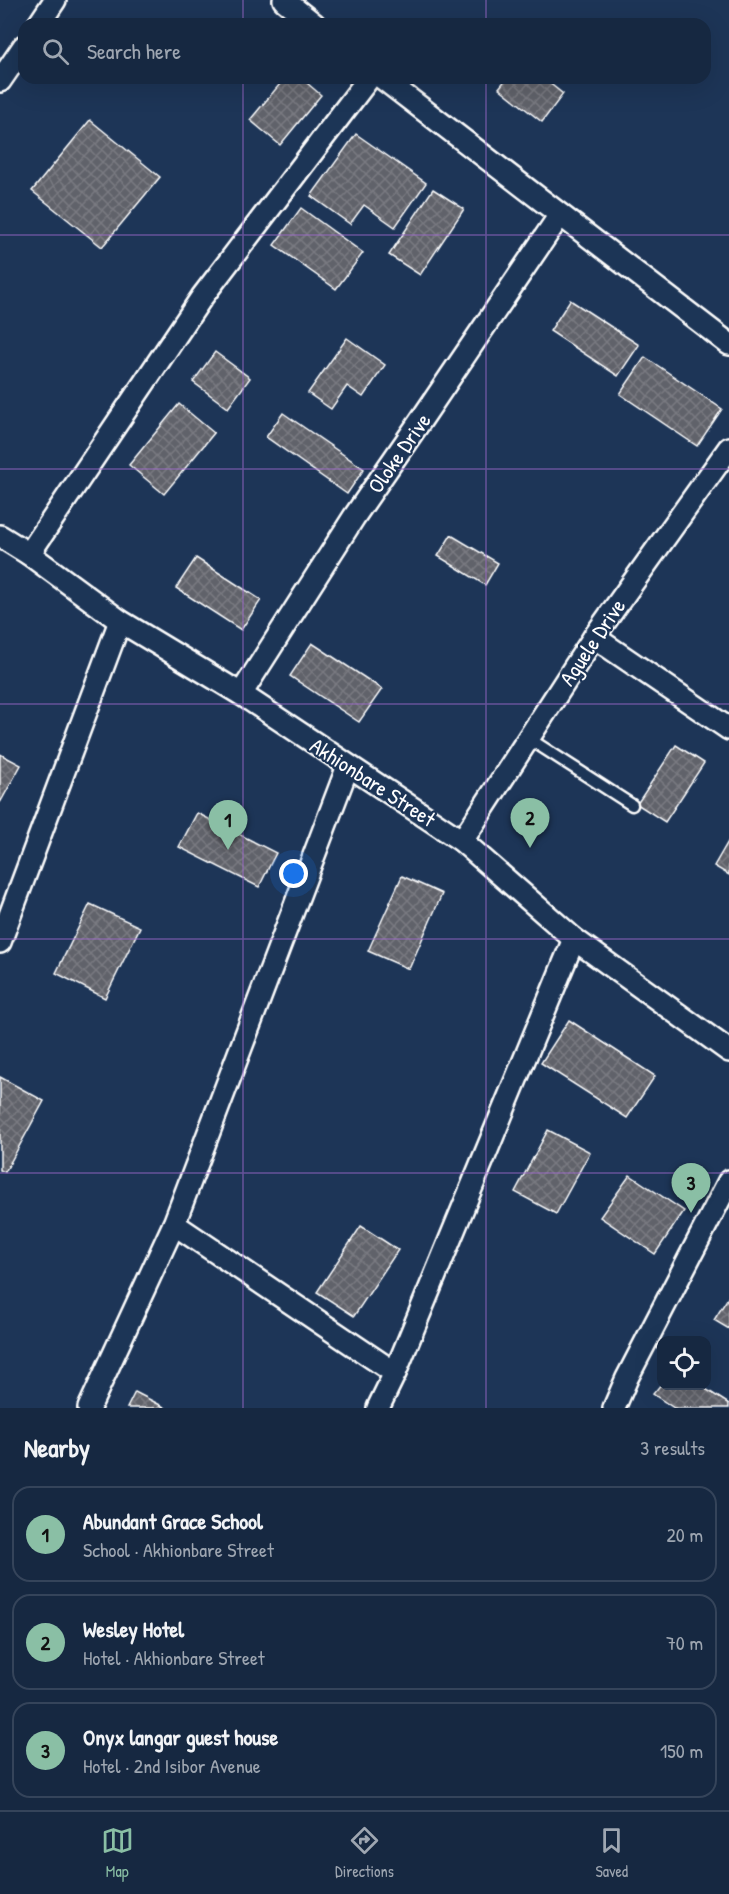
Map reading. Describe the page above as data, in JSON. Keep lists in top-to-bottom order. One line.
{"streets":{"street":["Oloke Drive","Aguele Drive","Akhionbare Street"]},"crossings":[["Oloke Drive","Akhionbare Street"],["Aguele Drive","Akhionbare Street"]],"page":{"search":"Search here","pins":["2","1","3"],"heading":["Nearby","3 results"],"list":[{"mark":"1","name":"Abundant Grace School","note":"School · Akhionbare Street","value":"20 m"},{"mark":"2","name":"Wesley Hotel","note":"Hotel · Akhionbare Street","value":"70 m"},{"mark":"3","name":"Onyx langar guest house","note":"Hotel · 2nd Isibor Avenue","value":"150 m"}],"nav":["Map","Directions","Saved"]}}
